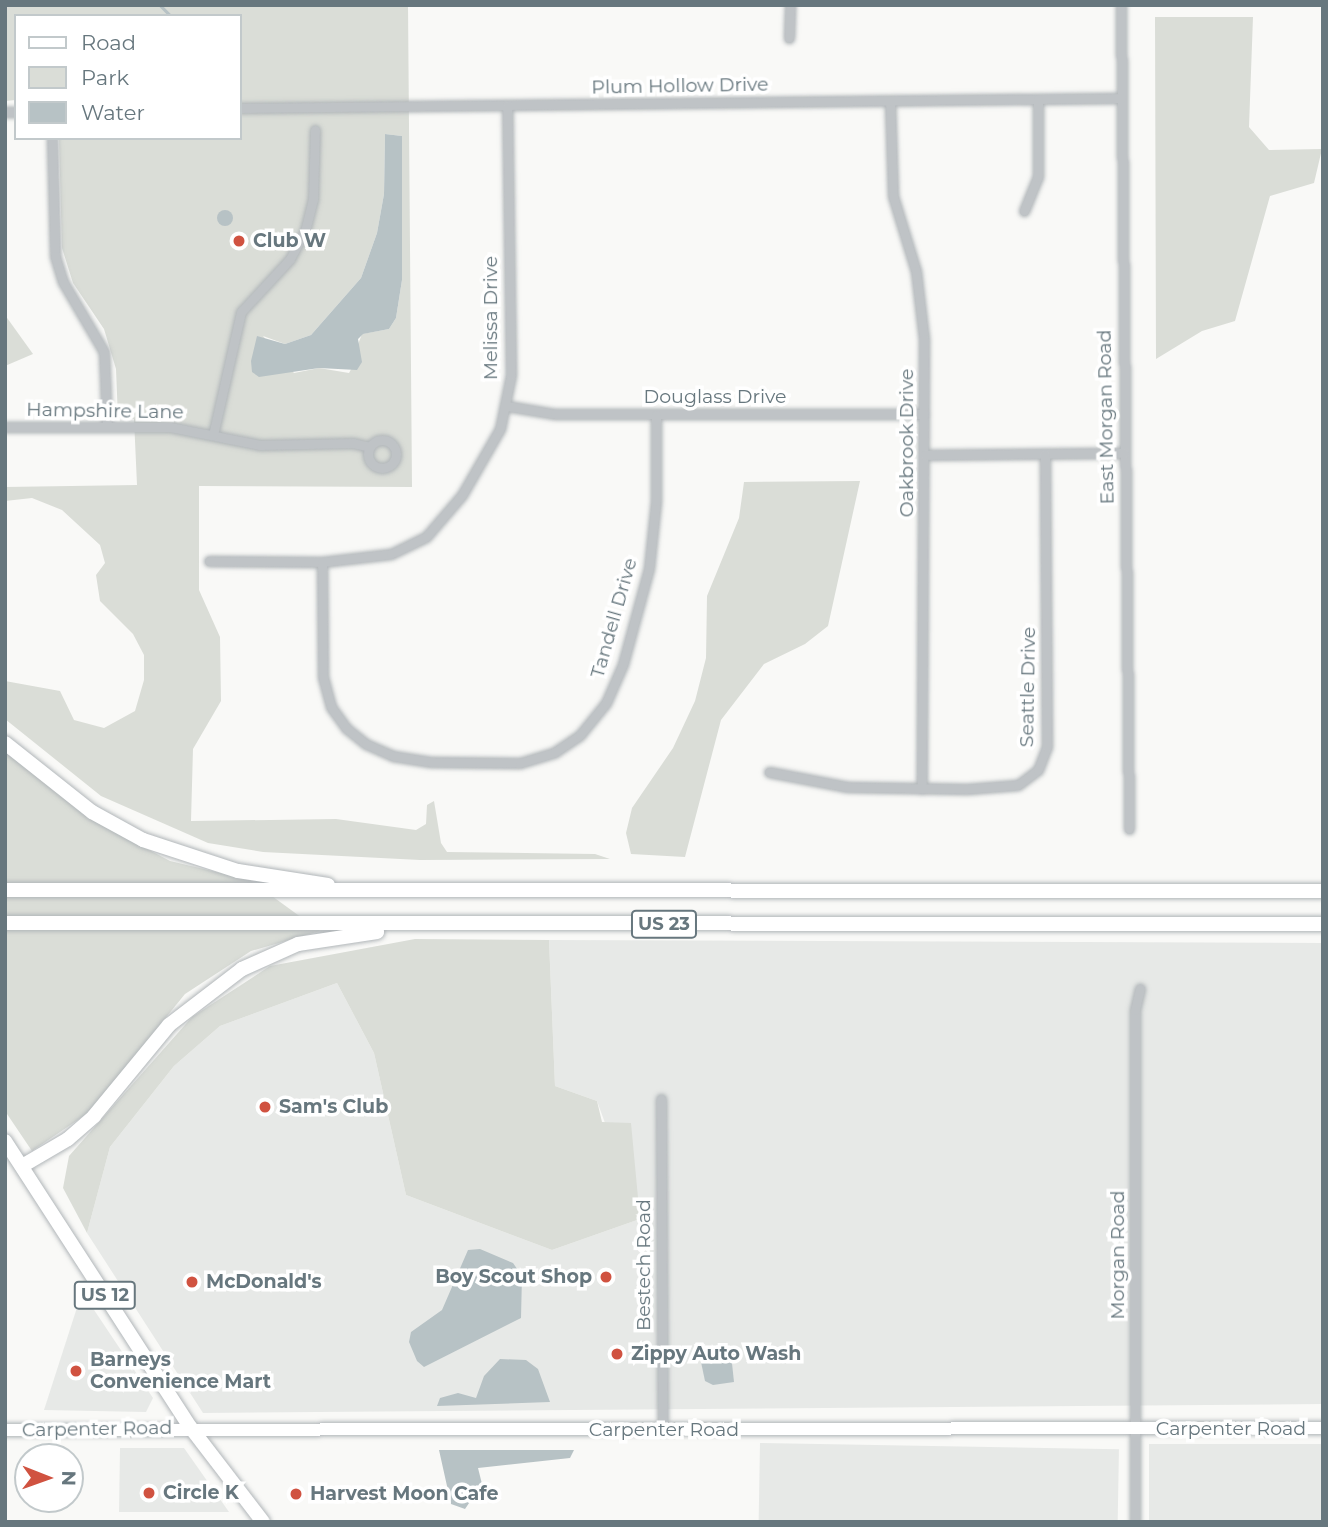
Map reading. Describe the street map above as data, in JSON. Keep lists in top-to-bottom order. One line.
{"streets":{"highway":["US 23","US 12"],"main road":["Carpenter Road"],"street":["Plum Hollow Drive","Melissa Drive","Douglass Drive","Hampshire Lane","East Morgan Road","Oakbrook Drive","Tandell Drive","Seattle Drive","Morgan Road","Bestech Road"]},"crossings":[["Plum Hollow Drive","Melissa Drive"],["Plum Hollow Drive","East Morgan Road"],["Plum Hollow Drive","Oakbrook Drive"],["Melissa Drive","Douglass Drive"],["Melissa Drive","Tandell Drive"],["Douglass Drive","Oakbrook Drive"],["Douglass Drive","Tandell Drive"],["Oakbrook Drive","Seattle Drive"],["Morgan Road","Carpenter Road"],["Bestech Road","Carpenter Road"],["US 12","Carpenter Road"]],"places":["Club W","Sam's Club","Boy Scout Shop","McDonald's","Zippy Auto Wash","Barneys Convenience Mart","Circle K","Harvest Moon Cafe"],"legend":["Road","Park","Water"],"north":"right"}
